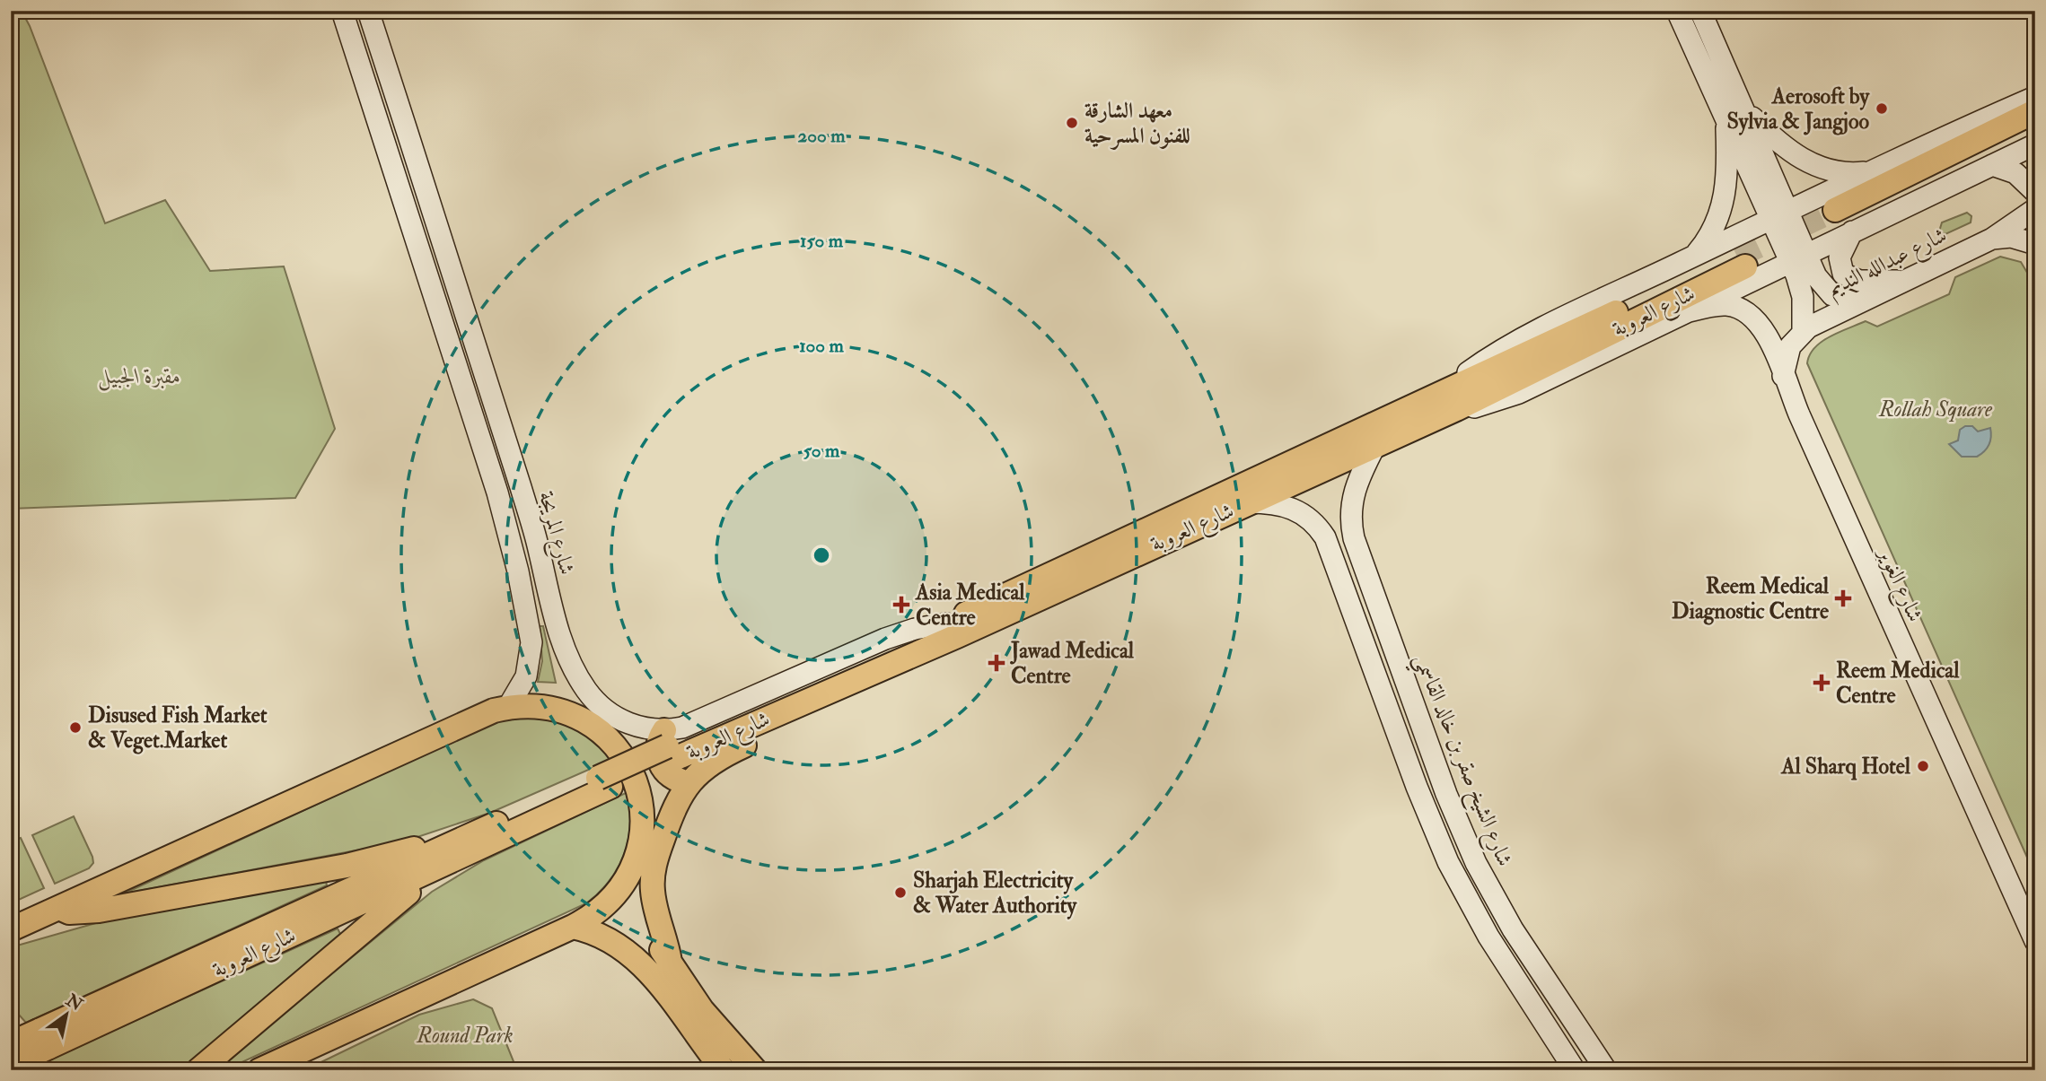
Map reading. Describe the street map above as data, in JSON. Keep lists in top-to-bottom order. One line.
{"streets":{"main road":["شارع العروبة"],"street":["شارع عبدالله النديم","شارع المريجة","شارع الغوير","شارع الشيخ صقر بن خالد القاسمي"]},"crossings":[["شارع العروبة","شارع المريجة"],["شارع العروبة","شارع الشيخ صقر بن خالد القاسمي"]],"parks":["مقبرة الجبيل","Rollah Square","Round Park"],"places":{"other":["Aerosoft by Sylvia & Jangjoo","معهد الشارقة للفنون المسرحية","Disused Fish Market & Veget.Market","Al Sharq Hotel","Sharjah Electricity & Water Authority"],"health":["Reem Medical Diagnostic Centre","Asia Medical Centre","Jawad Medical Centre","Reem Medical Centre"]},"north":"top right","rings":["200 m","150 m","100 m","50 m"]}
